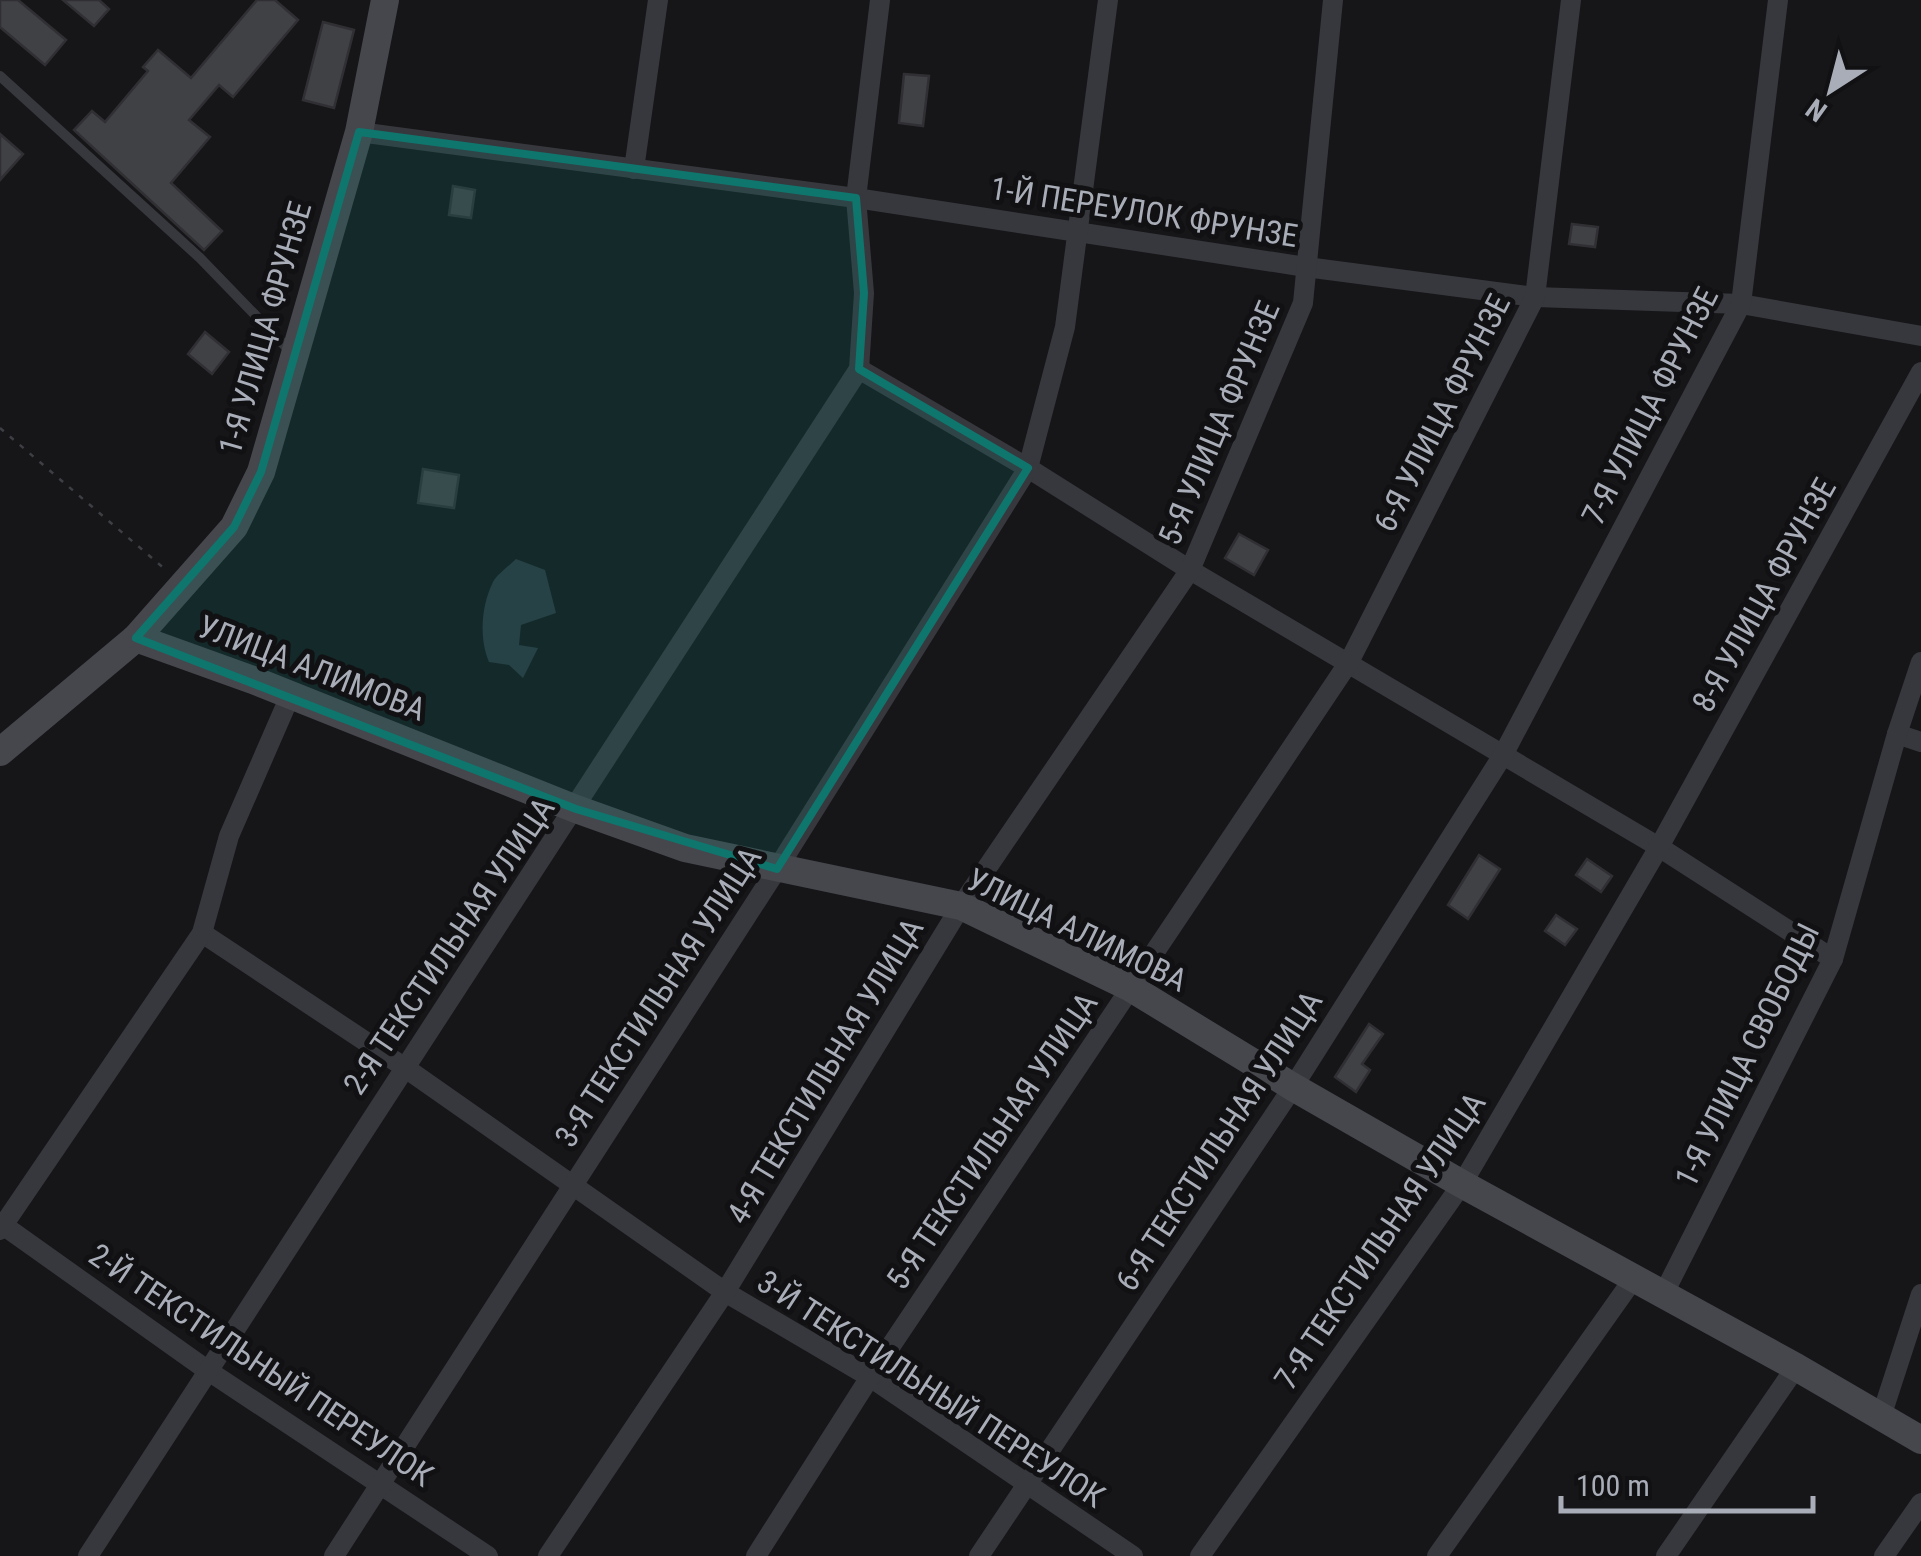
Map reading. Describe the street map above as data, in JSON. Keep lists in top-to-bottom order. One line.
{"streets":{"street":["1-Й ПЕРЕУЛОК ФРУНЗЕ","1-Я УЛИЦА ФРУНЗЕ","7-Я УЛИЦА ФРУНЗЕ","6-Я УЛИЦА ФРУНЗЕ","5-Я УЛИЦА ФРУНЗЕ","8-Я УЛИЦА ФРУНЗЕ","УЛИЦА АЛИМОВА","2-Я ТЕКСТИЛЬНАЯ УЛИЦА","3-Я ТЕКСТИЛЬНАЯ УЛИЦА","1-Я УЛИЦА СВОБОДЫ","4-Я ТЕКСТИЛЬНАЯ УЛИЦА","5-Я ТЕКСТИЛЬНАЯ УЛИЦА","6-Я ТЕКСТИЛЬНАЯ УЛИЦА","7-Я ТЕКСТИЛЬНАЯ УЛИЦА","2-Й ТЕКСТИЛЬНЫЙ ПЕРЕУЛОК","3-Й ТЕКСТИЛЬНЫЙ ПЕРЕУЛОК"]},"crossings":[["1-Й ПЕРЕУЛОК ФРУНЗЕ","1-Я УЛИЦА ФРУНЗЕ"],["1-Й ПЕРЕУЛОК ФРУНЗЕ","7-Я УЛИЦА ФРУНЗЕ"],["1-Й ПЕРЕУЛОК ФРУНЗЕ","6-Я УЛИЦА ФРУНЗЕ"],["1-Й ПЕРЕУЛОК ФРУНЗЕ","5-Я УЛИЦА ФРУНЗЕ"],["1-Й ПЕРЕУЛОК ФРУНЗЕ","3-Я ТЕКСТИЛЬНАЯ УЛИЦА"],["1-Я УЛИЦА ФРУНЗЕ","УЛИЦА АЛИМОВА"],["7-Я УЛИЦА ФРУНЗЕ","6-Я ТЕКСТИЛЬНАЯ УЛИЦА"],["6-Я УЛИЦА ФРУНЗЕ","5-Я ТЕКСТИЛЬНАЯ УЛИЦА"],["5-Я УЛИЦА ФРУНЗЕ","4-Я ТЕКСТИЛЬНАЯ УЛИЦА"],["8-Я УЛИЦА ФРУНЗЕ","7-Я ТЕКСТИЛЬНАЯ УЛИЦА"],["УЛИЦА АЛИМОВА","2-Я ТЕКСТИЛЬНАЯ УЛИЦА"],["УЛИЦА АЛИМОВА","3-Я ТЕКСТИЛЬНАЯ УЛИЦА"],["УЛИЦА АЛИМОВА","1-Я УЛИЦА СВОБОДЫ"],["УЛИЦА АЛИМОВА","4-Я ТЕКСТИЛЬНАЯ УЛИЦА"],["УЛИЦА АЛИМОВА","5-Я ТЕКСТИЛЬНАЯ УЛИЦА"],["УЛИЦА АЛИМОВА","6-Я ТЕКСТИЛЬНАЯ УЛИЦА"],["УЛИЦА АЛИМОВА","7-Я ТЕКСТИЛЬНАЯ УЛИЦА"],["2-Я ТЕКСТИЛЬНАЯ УЛИЦА","2-Й ТЕКСТИЛЬНЫЙ ПЕРЕУЛОК"],["2-Я ТЕКСТИЛЬНАЯ УЛИЦА","3-Й ТЕКСТИЛЬНЫЙ ПЕРЕУЛОК"],["3-Я ТЕКСТИЛЬНАЯ УЛИЦА","2-Й ТЕКСТИЛЬНЫЙ ПЕРЕУЛОК"],["3-Я ТЕКСТИЛЬНАЯ УЛИЦА","3-Й ТЕКСТИЛЬНЫЙ ПЕРЕУЛОК"],["4-Я ТЕКСТИЛЬНАЯ УЛИЦА","3-Й ТЕКСТИЛЬНЫЙ ПЕРЕУЛОК"],["5-Я ТЕКСТИЛЬНАЯ УЛИЦА","3-Й ТЕКСТИЛЬНЫЙ ПЕРЕУЛОК"],["6-Я ТЕКСТИЛЬНАЯ УЛИЦА","3-Й ТЕКСТИЛЬНЫЙ ПЕРЕУЛОК"]],"scale_bar":"100 m","north":"bottom left"}
